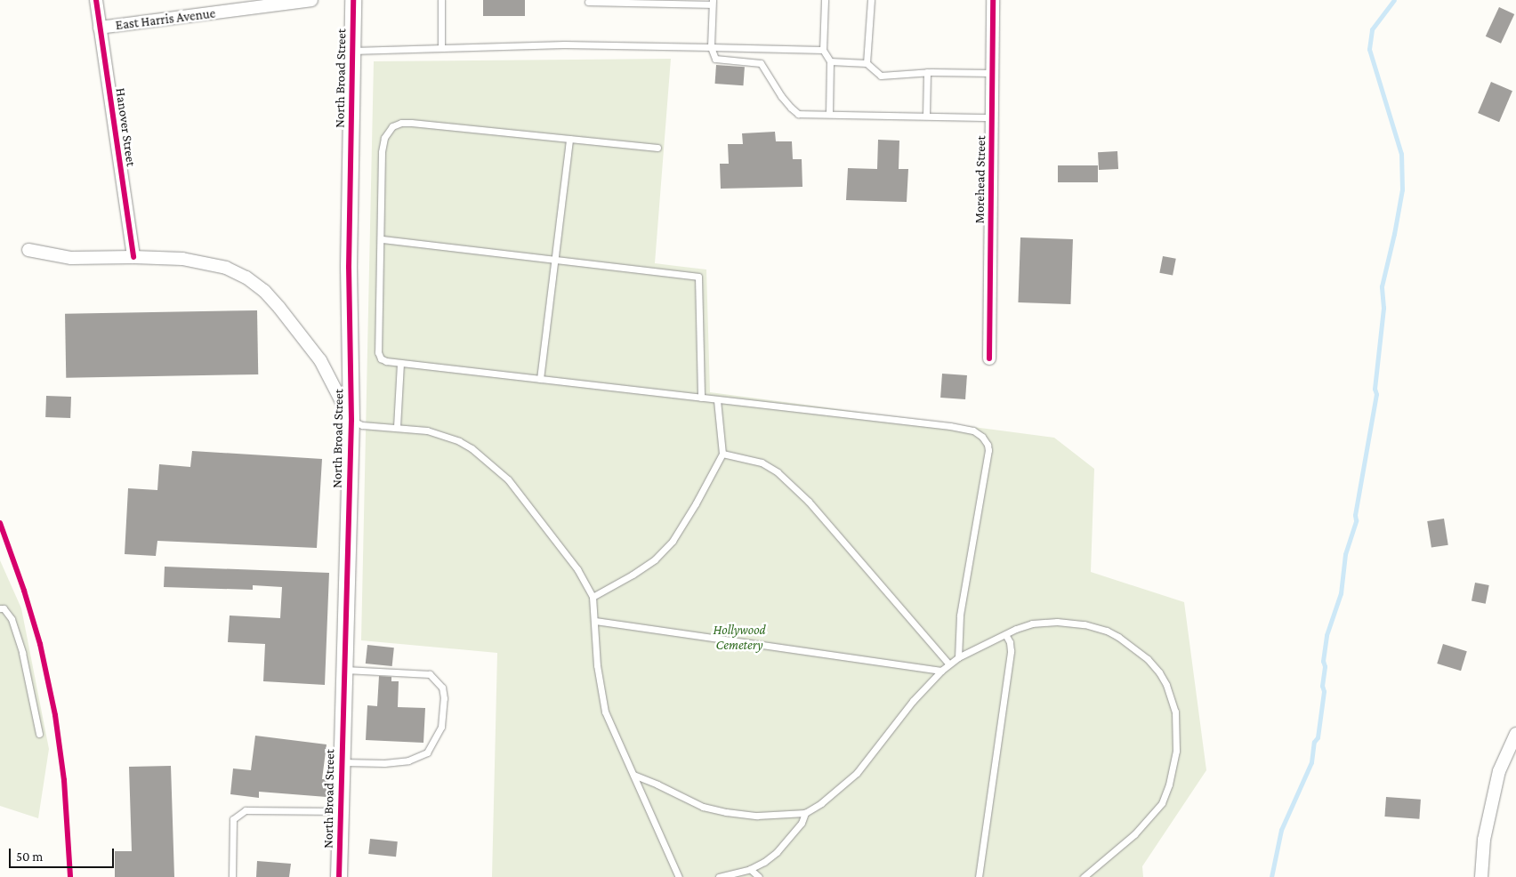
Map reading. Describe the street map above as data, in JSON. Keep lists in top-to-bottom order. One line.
{"streets":{"street":["East Harris Avenue","North Broad Street","Hanover Street","Morehead Street"]},"crossings":[["East Harris Avenue","Hanover Street"]],"parks":["Hollywood Cemetery"],"scale_bar":"50 m"}
